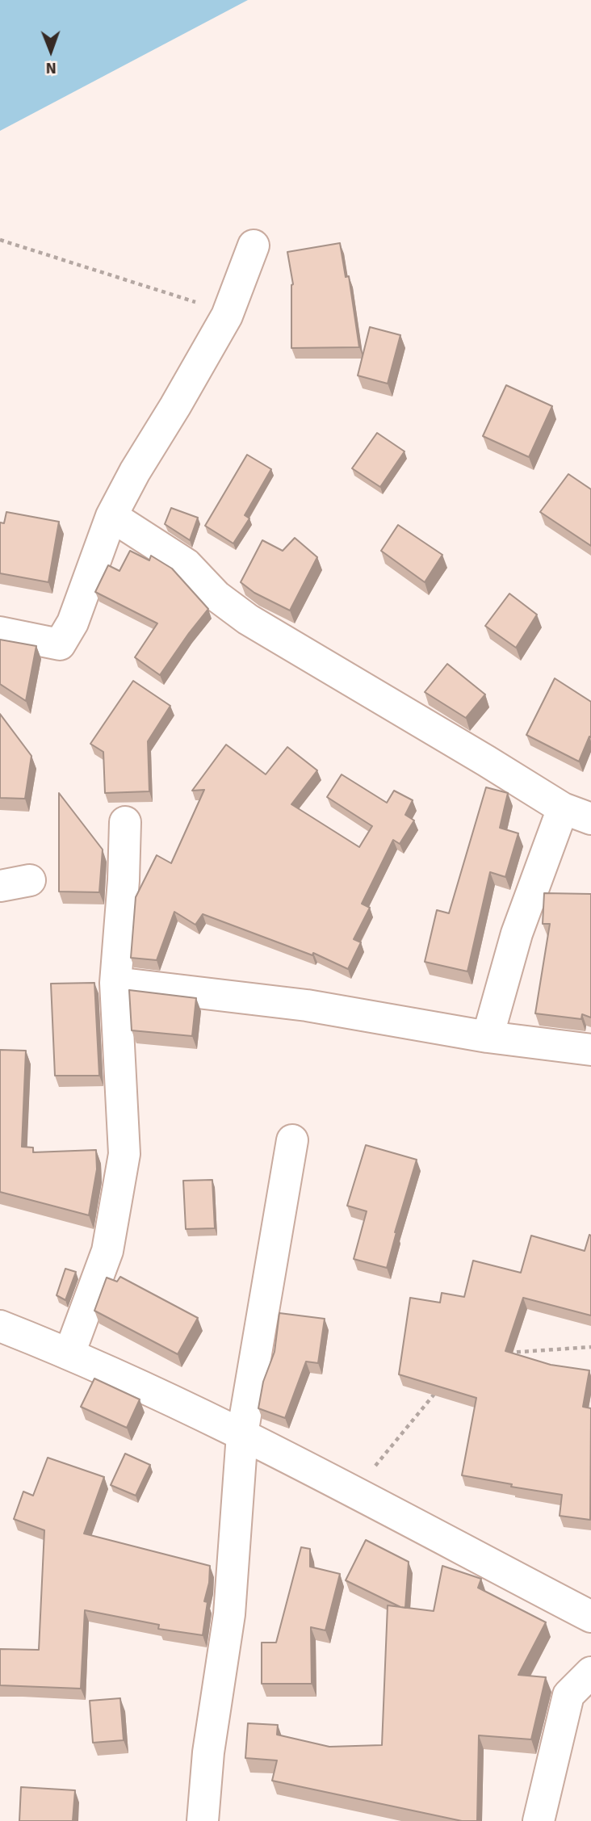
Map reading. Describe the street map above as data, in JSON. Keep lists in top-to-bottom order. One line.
{"north":"bottom"}
